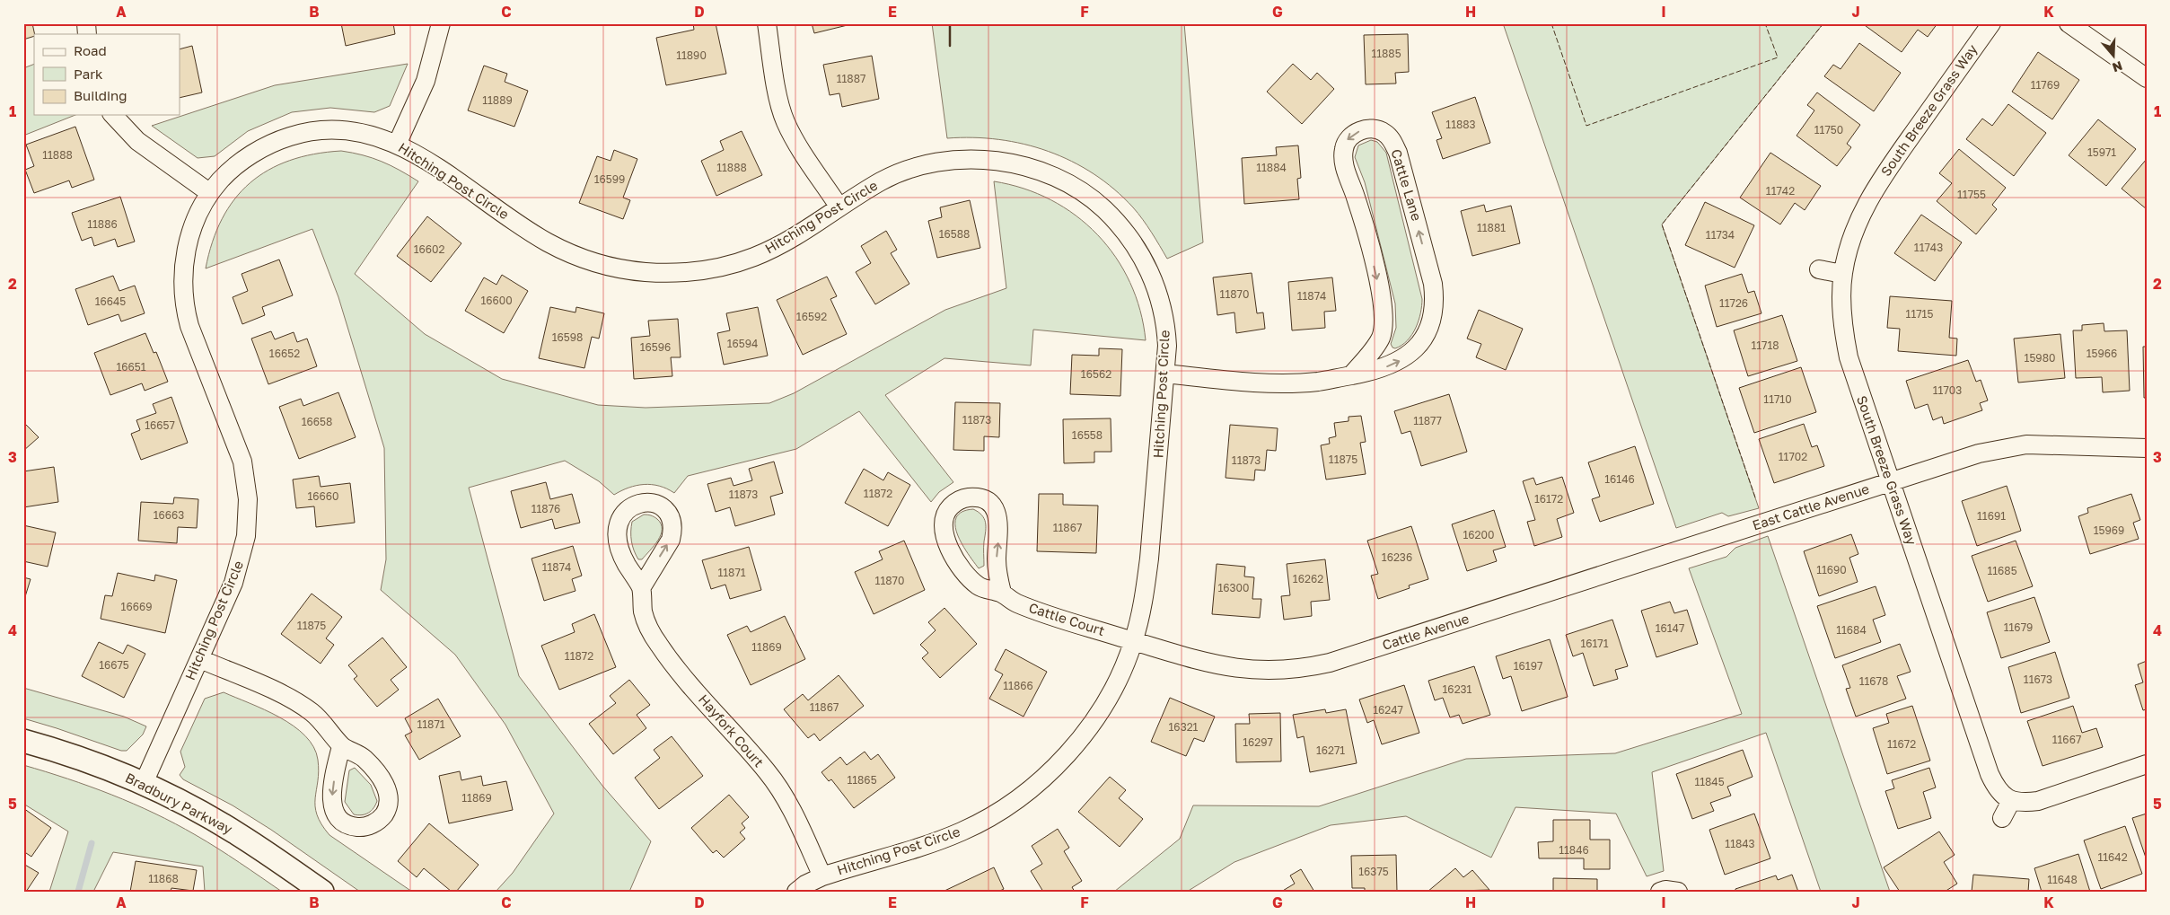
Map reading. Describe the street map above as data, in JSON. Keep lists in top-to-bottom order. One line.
{"streets":{"street":["South Breeze Grass Way","Hitching Post Circle","Cattle Lane","East Cattle Avenue","Cattle Court","Cattle Avenue","Hayfork Court","Bradbury Parkway"]},"crossings":[["South Breeze Grass Way","East Cattle Avenue"],["Hitching Post Circle","Cattle Lane"],["Hitching Post Circle","Cattle Court"],["Hitching Post Circle","Cattle Avenue"],["Hitching Post Circle","Hayfork Court"],["Hitching Post Circle","Bradbury Parkway"],["East Cattle Avenue","Cattle Avenue"],["Cattle Court","Cattle Avenue"]],"house_numbers":["11885","11890","11887","11769","11889","11883","11750","15971","11888","11888","11884","16599","11742","11755","11886","11881","16588","11734","11743","16602","11870","11874","16600","16645","11726","11715","16592","16598","16594","11718","16596","16652","15966","15980","16651","16562","11703","11710","11873","11877","16658","16657","16558","11702","11875","11873","16146","11872","11873","16660","16172","11876","16663","11691","11867","15969","16200","16236","11874","11690","11685","11871","16262","11870","16300","16669","11875","11679","16147","11684","16171","11869","11872","16675","16197","11673","11678","11866","16231","11867","16247","11871","16321","11667","16297","11672","16271","11865","11845","11869","11843","11846","11642","16375","11868","11648"],"legend":["Road","Park","Building"],"north":"bottom","grid":{"columns":["A","B","C","D","E","F","G","H","I","J","K"],"rows":["1","2","3","4","5"]}}
